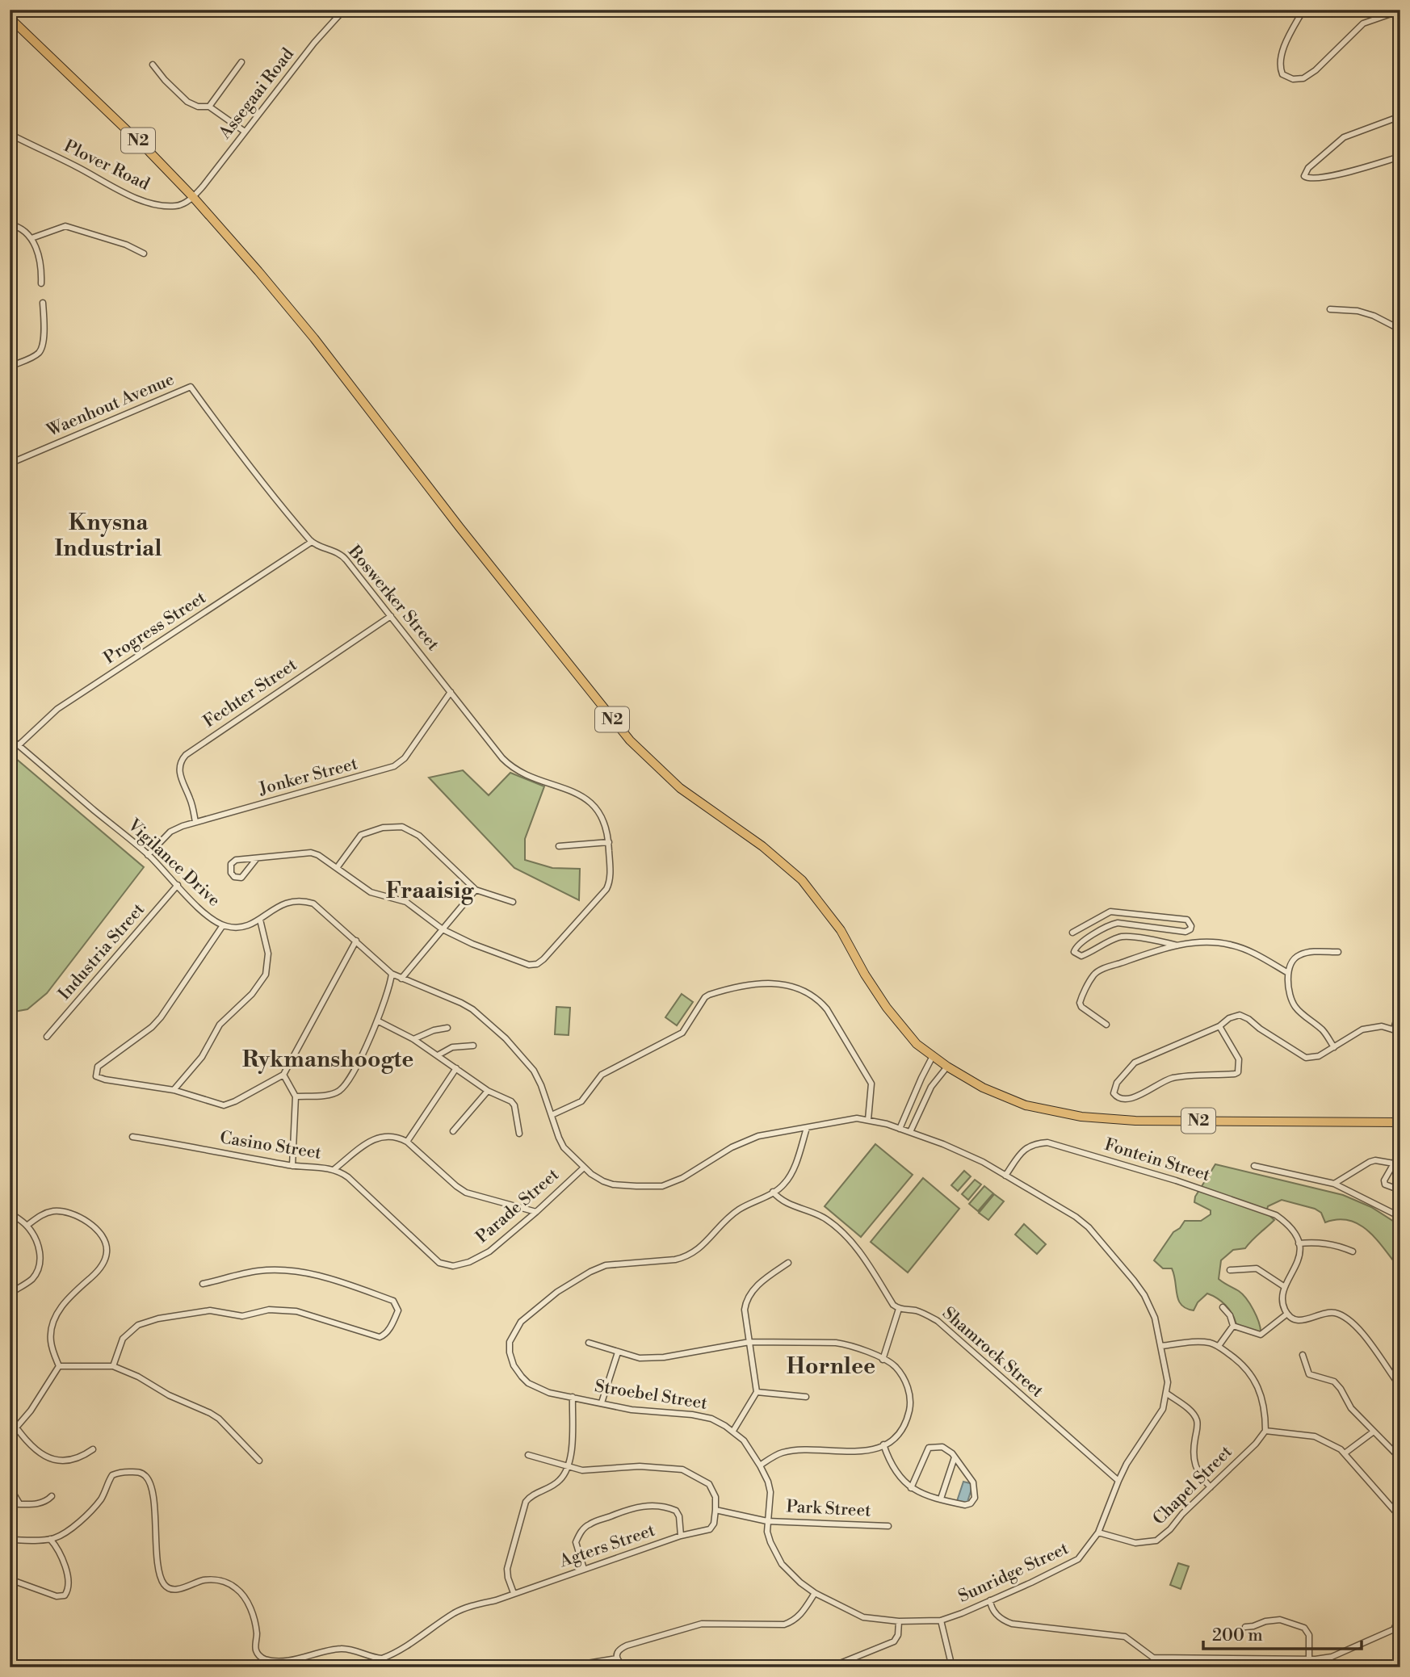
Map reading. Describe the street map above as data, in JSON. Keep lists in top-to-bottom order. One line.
{"streets":{"highway":["N2"],"street":["Assegaai Road","Plover Road","Waenhout Avenue","Boswerker Street","Progress Street","Fechter Street","Jonker Street","Vigilance Drive","Industria Street","Casino Street","Fontein Street","Parade Street","Shamrock Street","Stroebel Street","Chapel Street","Park Street","Agters Street","Sunridge Street"]},"crossings":[["Assegaai Road","N2"],["Assegaai Road","Plover Road"],["N2","Plover Road"],["Waenhout Avenue","Boswerker Street"],["Boswerker Street","Progress Street"],["Boswerker Street","Fechter Street"],["Boswerker Street","Jonker Street"],["Progress Street","Vigilance Drive"],["Fechter Street","Jonker Street"],["Jonker Street","Vigilance Drive"],["Vigilance Drive","Industria Street"],["Vigilance Drive","Parade Street"],["Vigilance Drive","Stroebel Street"],["Vigilance Drive","Sunridge Street"],["Casino Street","Parade Street"],["Fontein Street","Sunridge Street"],["Shamrock Street","Sunridge Street"],["Stroebel Street","Park Street"],["Stroebel Street","Sunridge Street"],["Chapel Street","Sunridge Street"],["Park Street","Agters Street"],["Park Street","Sunridge Street"]],"districts":["Knysna Industrial","Fraaisig","Rykmanshoogte","Hornlee"],"scale_bar":"200 m"}
